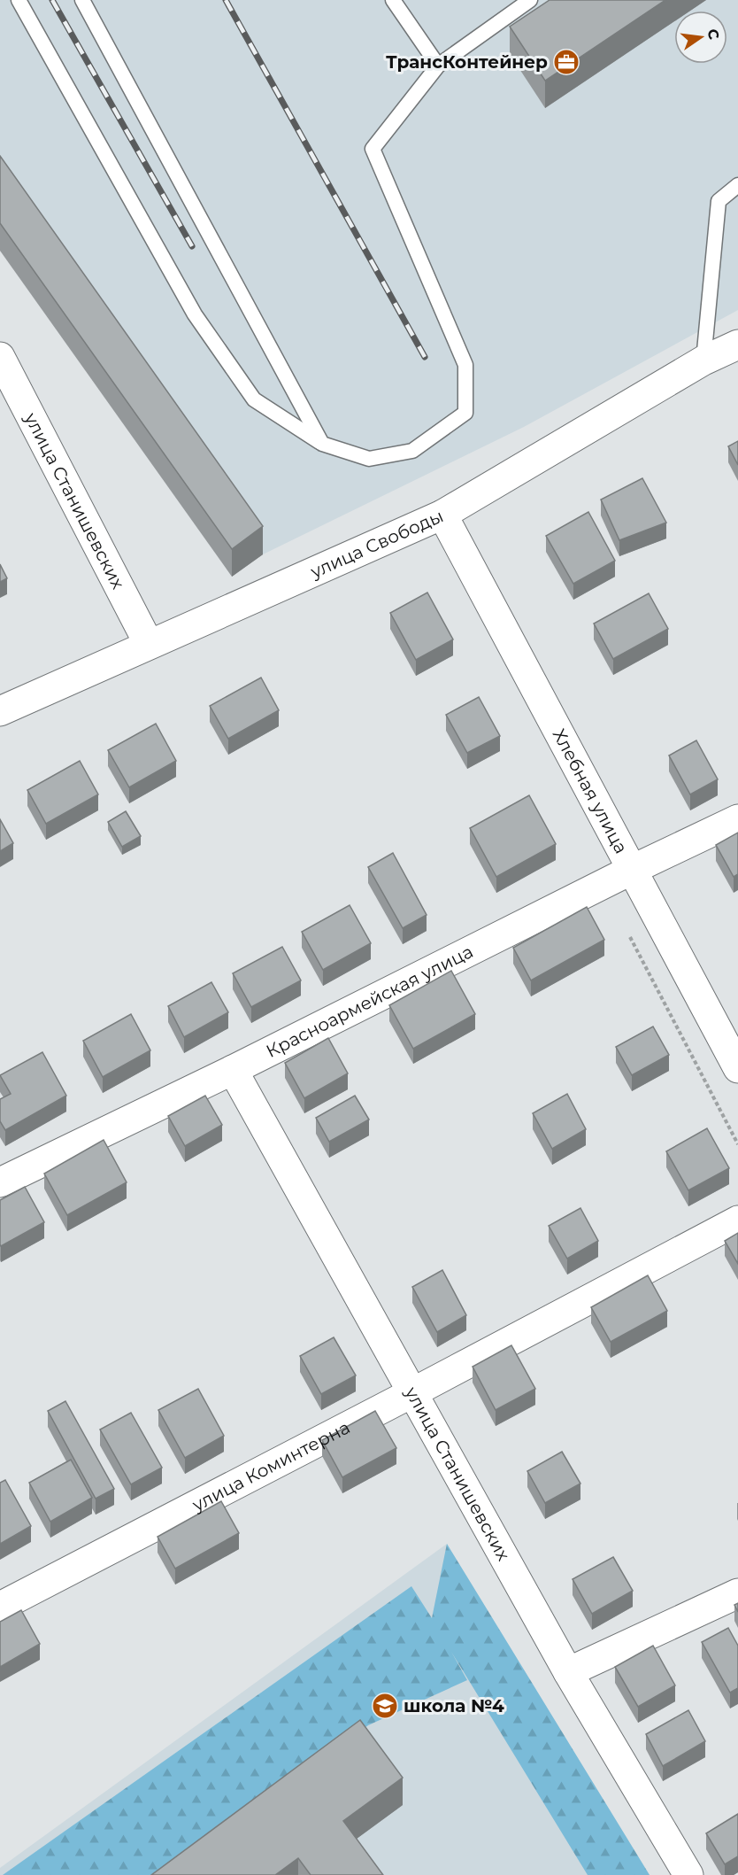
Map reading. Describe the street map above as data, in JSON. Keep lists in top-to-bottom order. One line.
{"streets":{"street":["улица Станишевских","улица Свободы","Хлебная улица","Красноармейская улица","улица Коминтерна"]},"crossings":[["улица Станишевских","улица Свободы"],["улица Станишевских","Красноармейская улица"],["улица Станишевских","улица Коминтерна"],["улица Свободы","Хлебная улица"],["Хлебная улица","Красноармейская улица"]],"places":{"office":["ТрансКонтейнер"],"school or university":["школа №4"]},"north":"right"}
